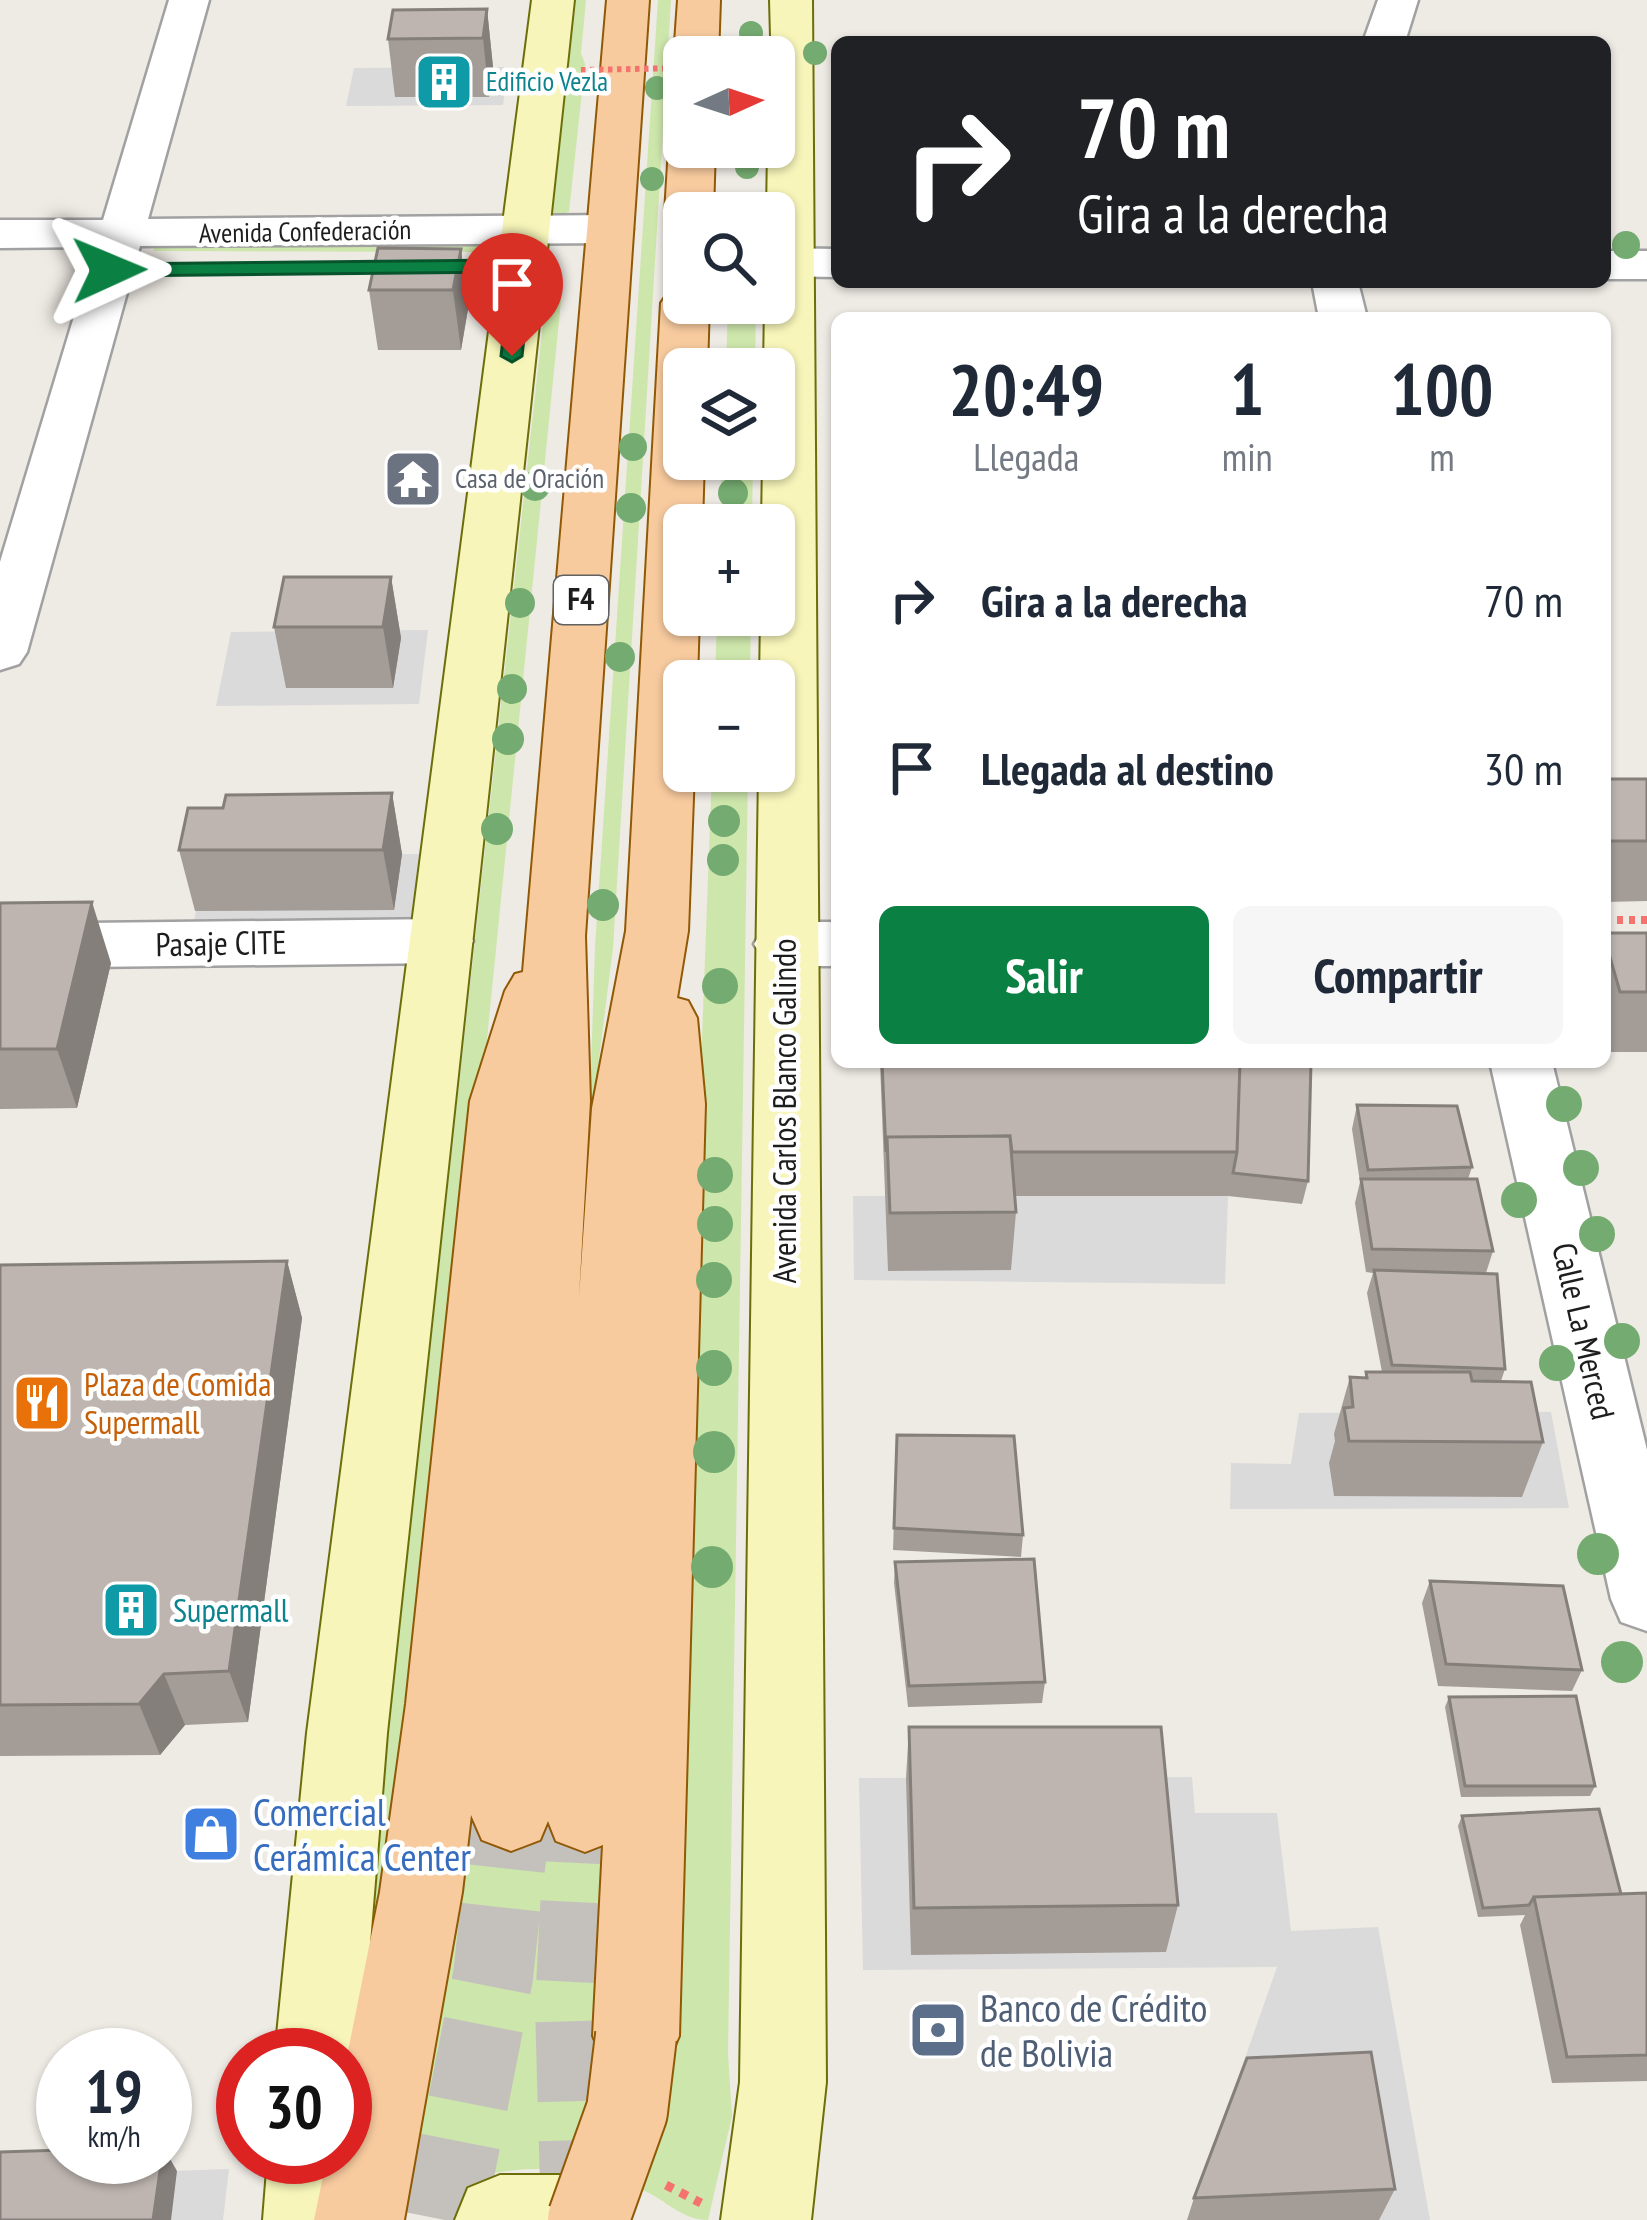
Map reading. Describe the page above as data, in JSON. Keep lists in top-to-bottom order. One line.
{"streets":{"main road":["F4"],"street":["Avenida Confederación","Pasaje CITE","Avenida Carlos Blanco Galindo","Calle La Merced"]},"crossings":[["Avenida Confederación","F4"]],"places":{"building":["Edificio Vezla","Supermall"],"temple":["Casa de Oración"],"restaurant":["Plaza de Comida Supermall"],"shop":["Comercial Cerámica Center"],"bank":["Banco de Crédito de Bolivia"]},"north":"right","page":{"map_buttons":["+","−"],"turn":["70 m","Gira a la derecha"],"eta":["20:49","Llegada","1","min","100","m"],"list":[{"name":"Gira a la derecha","value":"70 m"},{"name":"Llegada al destino","value":"30 m"}],"buttons":["Salir","Compartir"],"speed":"19 km/h","limit":"30"}}
